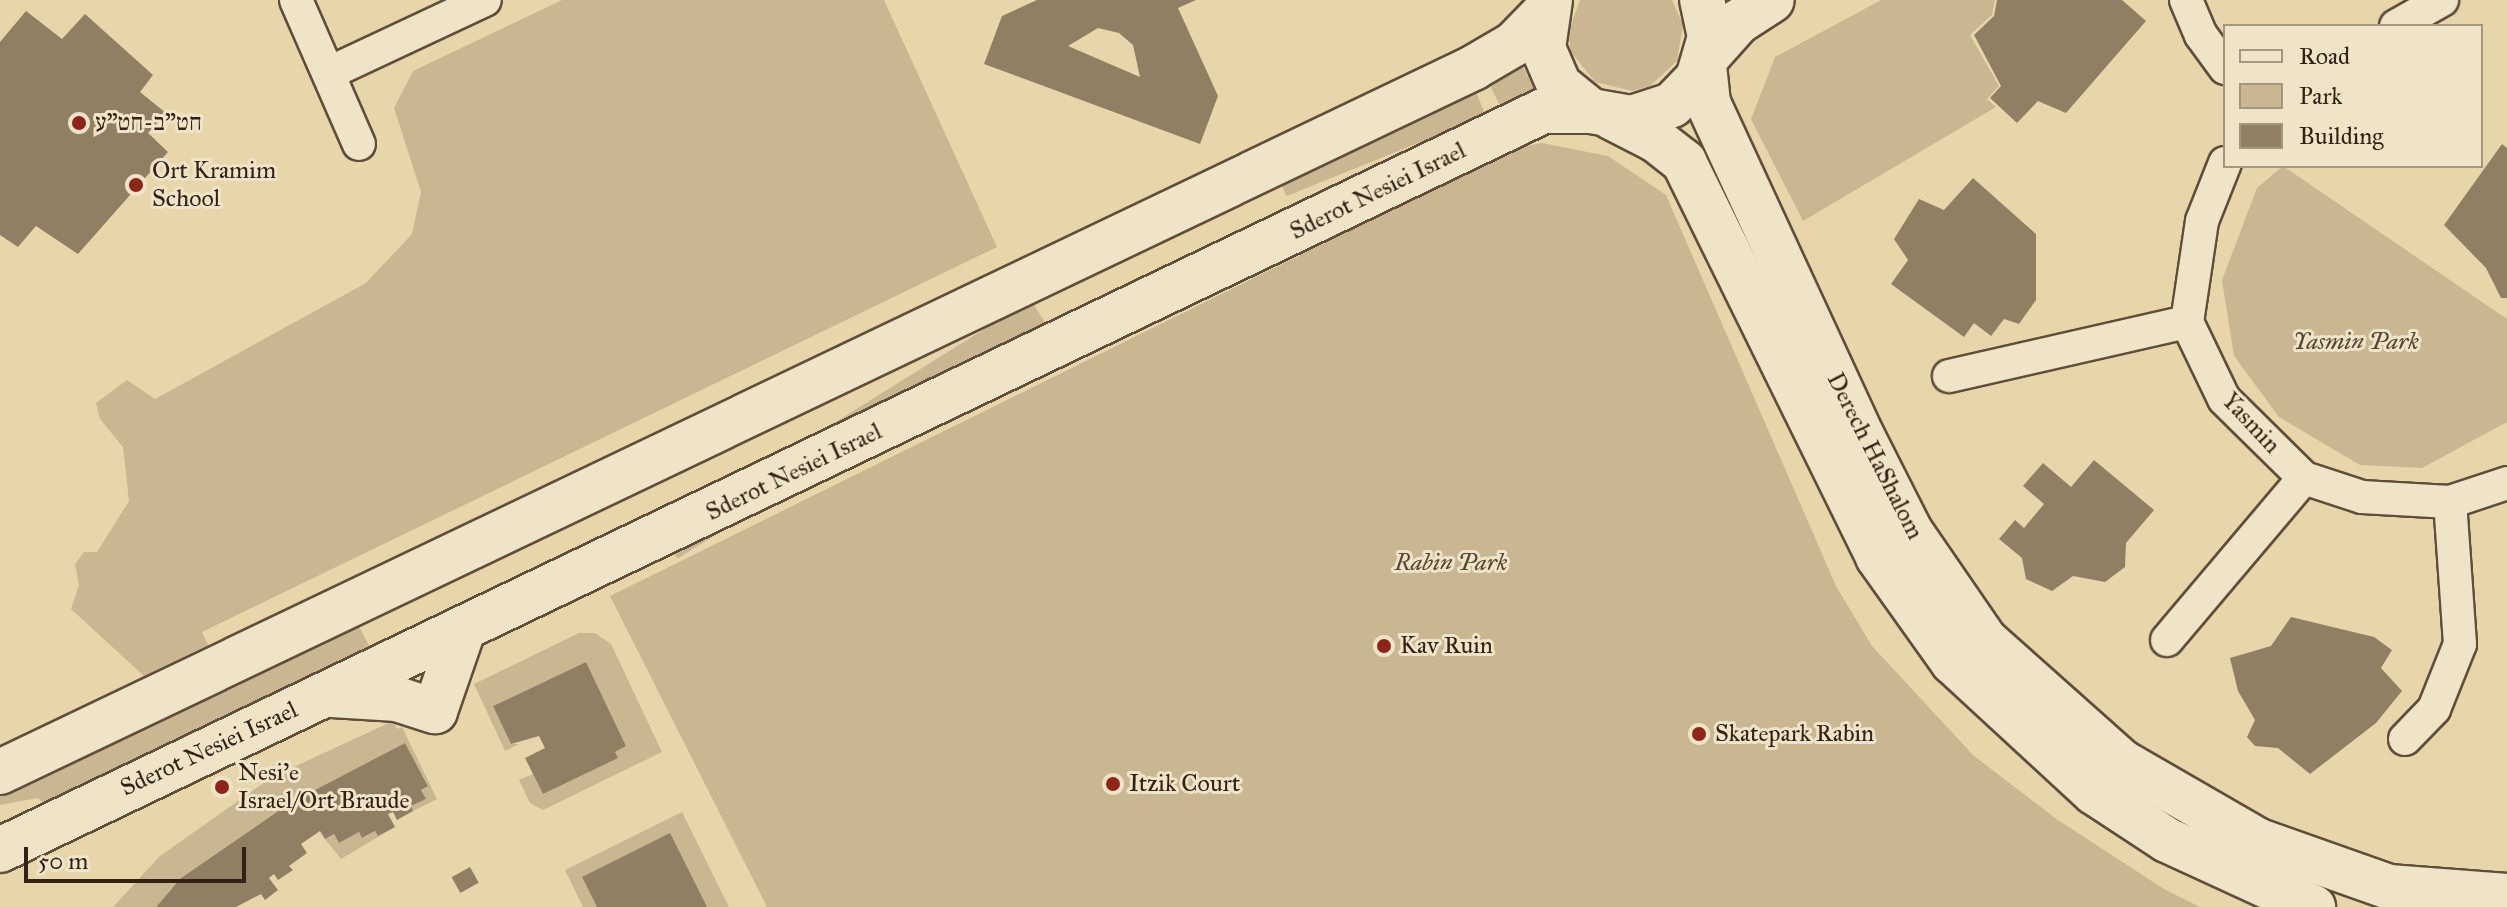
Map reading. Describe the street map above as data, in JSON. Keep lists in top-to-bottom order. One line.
{"streets":{"main road":["Sderot Nesiei Israel","Derech HaShalom"],"street":["Yasmin"]},"crossings":[["Sderot Nesiei Israel","Derech HaShalom"]],"parks":["Yasmin Park","Rabin Park"],"places":["חט\"ב-חט\"ע","Ort Kramim School","Kav Ruin","Skatepark Rabin","Itzik Court","Nesi'e Israel/Ort Braude"],"legend":["Road","Park","Building"],"scale_bar":"50 m"}
